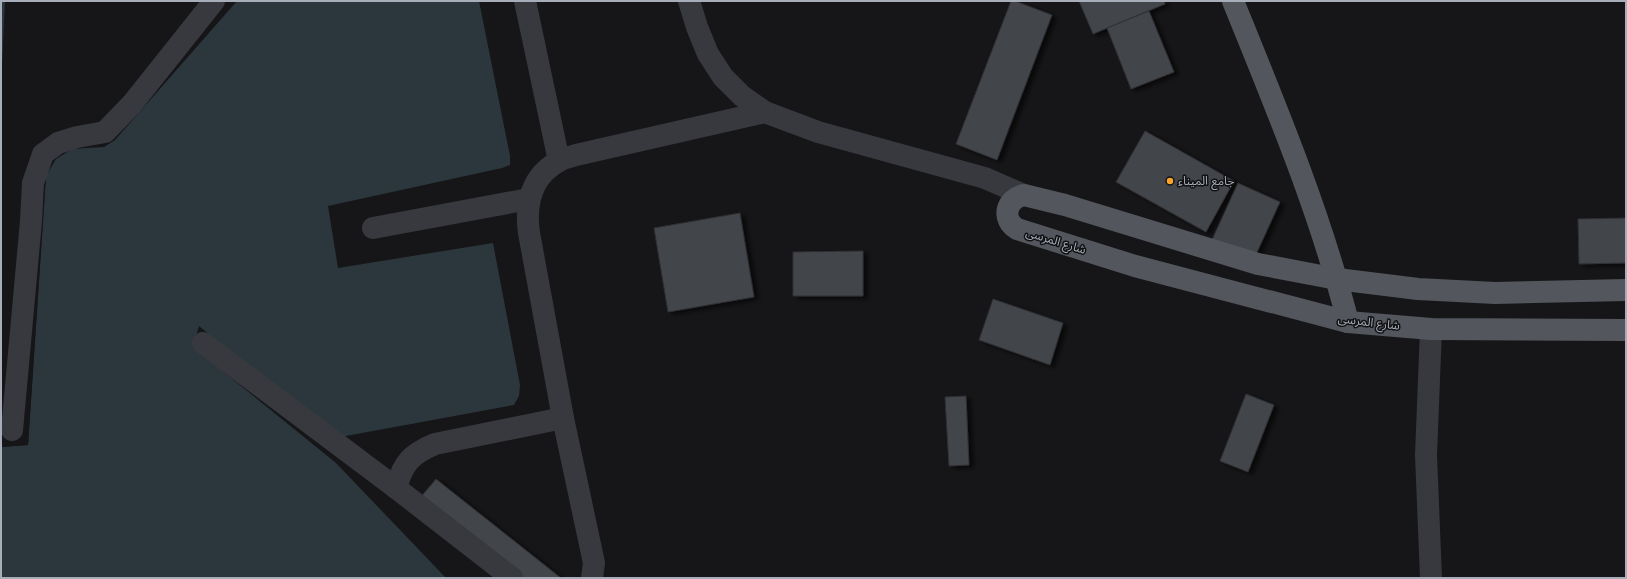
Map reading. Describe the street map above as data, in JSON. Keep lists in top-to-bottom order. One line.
{"streets":{"main road":["شارع المرسى"]},"places":["جامع الميناء"]}
